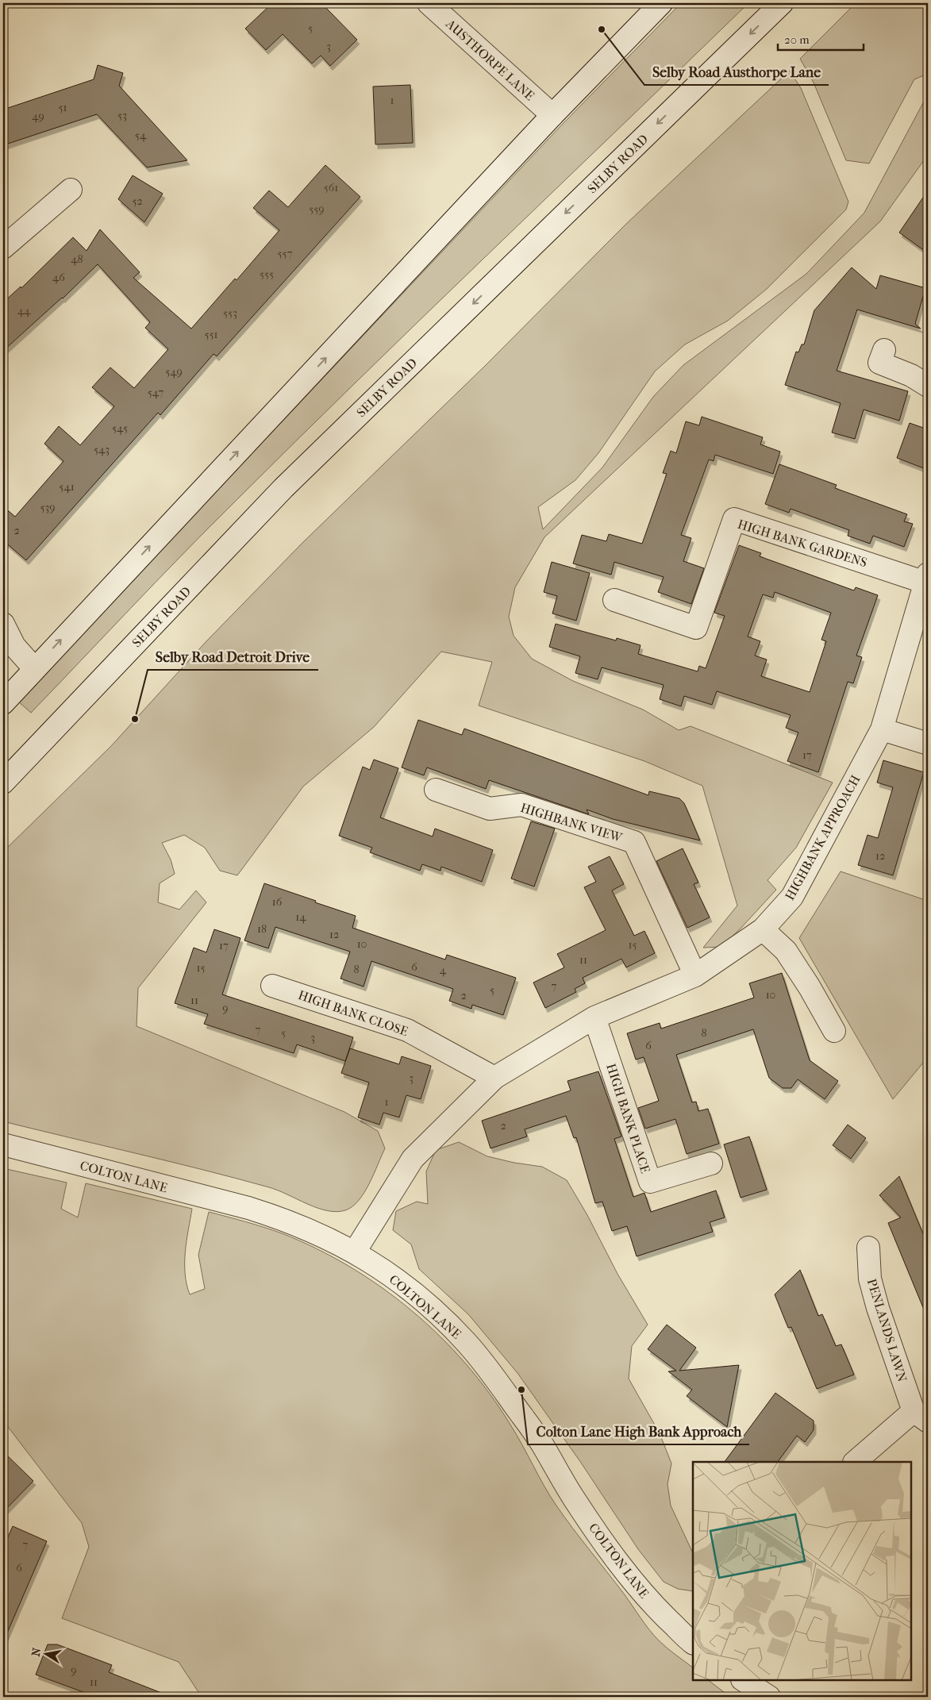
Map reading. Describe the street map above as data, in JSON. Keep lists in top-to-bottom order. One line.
{"streets":{"street":["AUSTHORPE LANE","SELBY ROAD","HIGH BANK GARDENS","HIGHBANK VIEW","HIGHBANK APPROACH","HIGH BANK CLOSE","HIGH BANK PLACE","COLTON LANE","PENLANDS LAWN"]},"crossings":[["HIGH BANK GARDENS","HIGHBANK APPROACH"],["HIGHBANK VIEW","HIGHBANK APPROACH"],["HIGHBANK APPROACH","HIGH BANK CLOSE"],["HIGHBANK APPROACH","HIGH BANK PLACE"],["HIGHBANK APPROACH","COLTON LANE"]],"places":["Selby Road Austhorpe Lane","Selby Road Detroit Drive","Colton Lane High Bank Approach"],"house_numbers":["5","3","1","51","53","49","54","561","52","559","557","48","555","46","44","553","551","549","547","545","543","541","539","2","17","12","16","14","18","12","10","15","17","11","6","15","8","4","7","5","10","2","11","9","7","5","8","3","6","3","1","2","7","6","9","11"],"scale_bar":"20 m","north":"left"}
